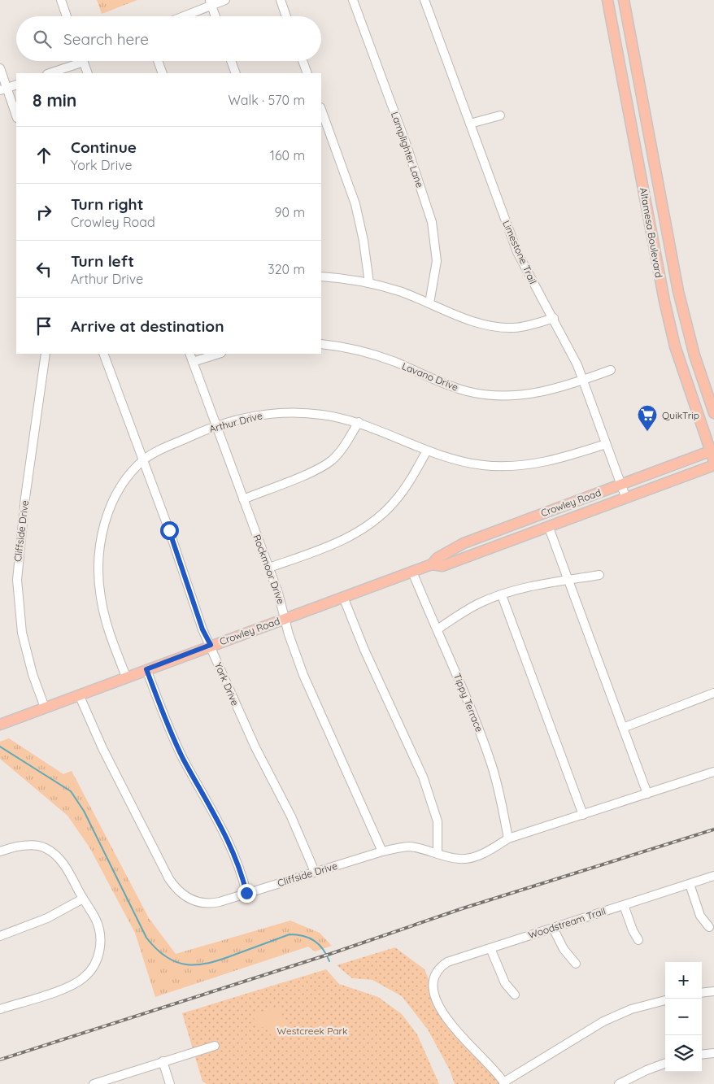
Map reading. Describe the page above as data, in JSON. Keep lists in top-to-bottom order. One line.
{"streets":{"main road":["Altamesa Boulevard","Crowley Road"],"street":["Lamplighter Lane","Limestone Trail","Lavano Drive","Arthur Drive","Cliffside Drive","Rockmoor Drive","York Drive","Tippy Terrace","Woodstream Trail"]},"crossings":[["Altamesa Boulevard","Crowley Road"],["Limestone Trail","Lavano Drive"],["Limestone Trail","Arthur Drive"],["Limestone Trail","Crowley Road"],["Arthur Drive","Crowley Road"],["Arthur Drive","Rockmoor Drive"],["Arthur Drive","York Drive"],["Crowley Road","Cliffside Drive"],["Crowley Road","Rockmoor Drive"],["Crowley Road","York Drive"],["Crowley Road","Tippy Terrace"],["Cliffside Drive","Rockmoor Drive"],["Cliffside Drive","York Drive"],["Cliffside Drive","Tippy Terrace"]],"parks":["Westcreek Park"],"places":{"supermarket":["QuikTrip"]},"page":{"search":"Search here","heading":["8 min","Walk · 570 m"],"list":[["Continue","York Drive","160 m"],["Turn right","Crowley Road","90 m"],["Turn left","Arthur Drive","320 m"],"Arrive at destination"],"map_buttons":["+","−"]}}
